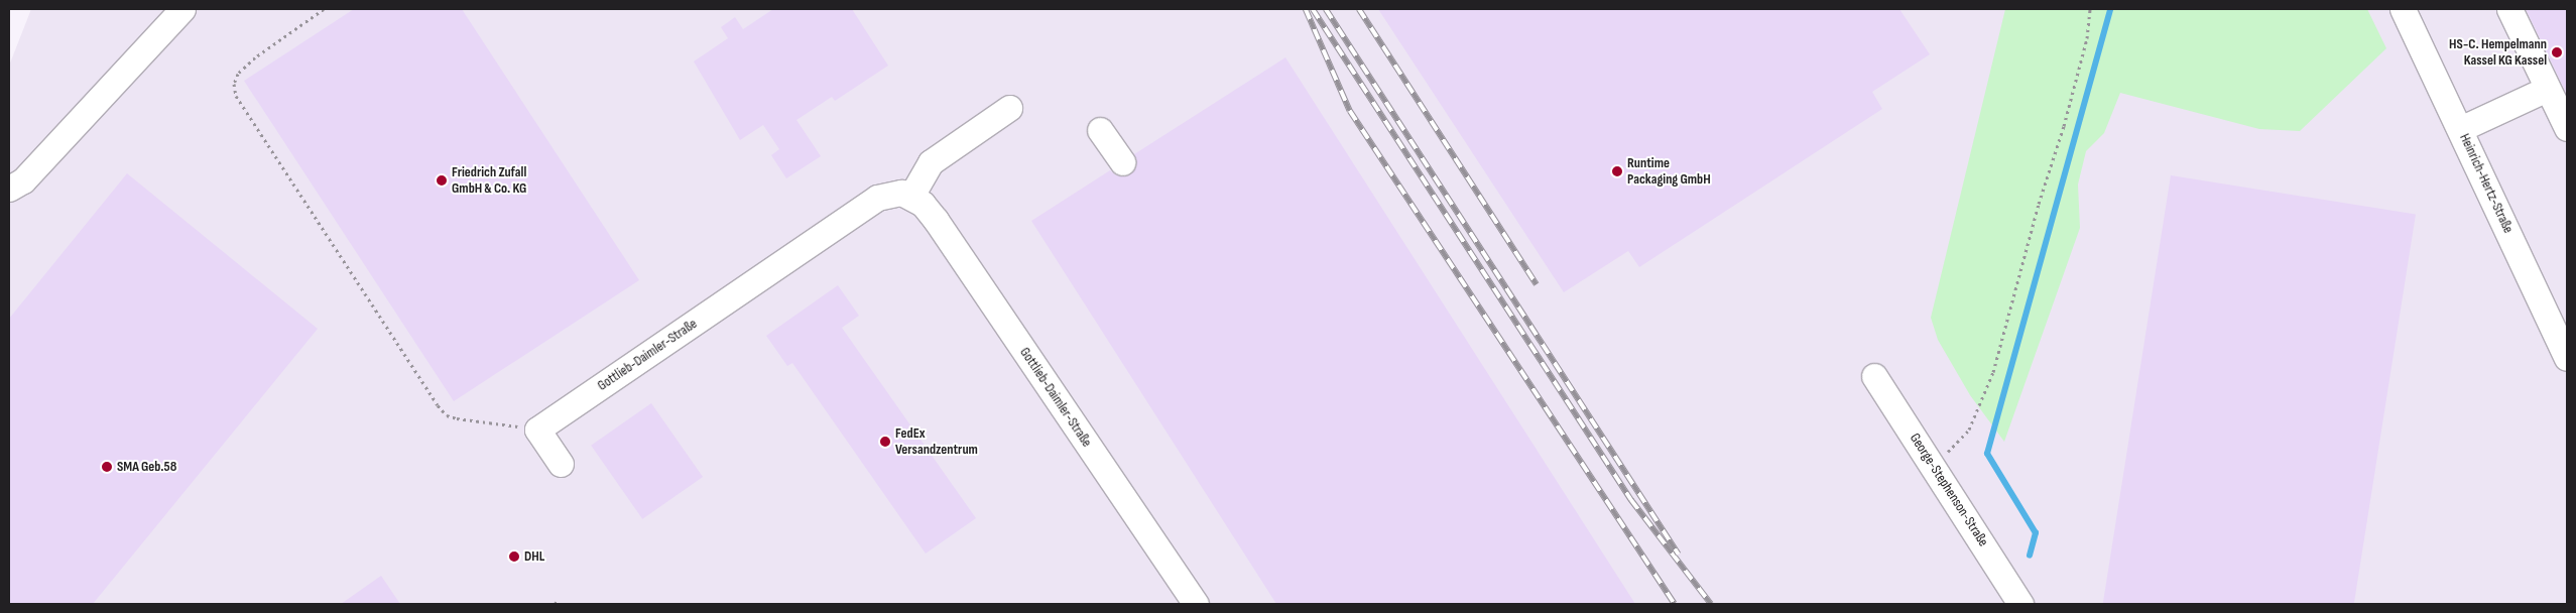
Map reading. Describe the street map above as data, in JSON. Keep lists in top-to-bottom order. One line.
{"streets":{"street":["Heinrich-Hertz-Straße","Gottlieb-Daimler-Straße","George-Stephenson-Straße"]},"places":["HS-C. Hempelmann Kassel KG Kassel","Runtime Packaging GmbH","Friedrich Zufall GmbH & Co. KG","FedEx Versandzentrum","SMA Geb.58","DHL"]}
